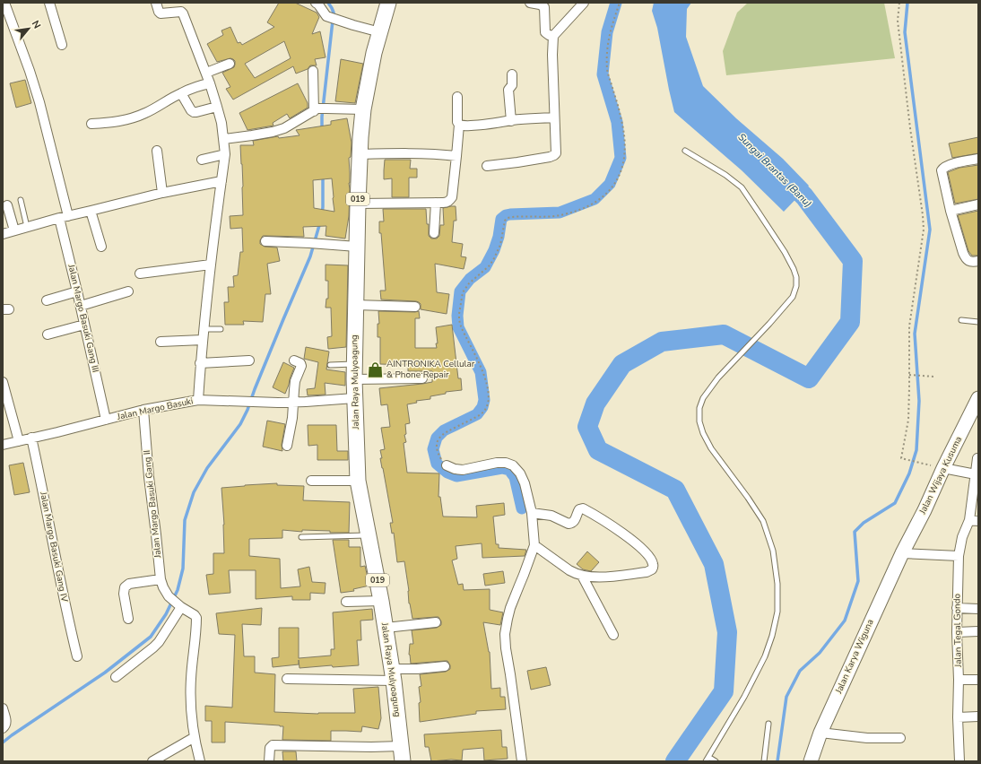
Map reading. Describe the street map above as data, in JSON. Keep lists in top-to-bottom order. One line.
{"streets":{"main road":["019","Jalan Raya Mulyoagung","Jalan Wijaya Kusuma","Jalan Karya Wiguna"],"street":["Jalan Margo Basuki Gang III","Jalan Margo Basuki","Jalan Margo Basuki Gang II","Jalan Margo Basuki Gang IV","Jalan Tegal Gondo"]},"crossings":[["Jalan Margo Basuki Gang III","Jalan Margo Basuki"],["Jalan Raya Mulyoagung","Jalan Margo Basuki"],["Jalan Margo Basuki","Jalan Margo Basuki Gang II"],["Jalan Margo Basuki","Jalan Margo Basuki Gang IV"],["Jalan Wijaya Kusuma","Jalan Karya Wiguna"]],"water":["Sungai Brantas (Banu)"],"places":{"shop":["AINTRONIKA Cellular & Phone Repair"]},"north":"top right"}
